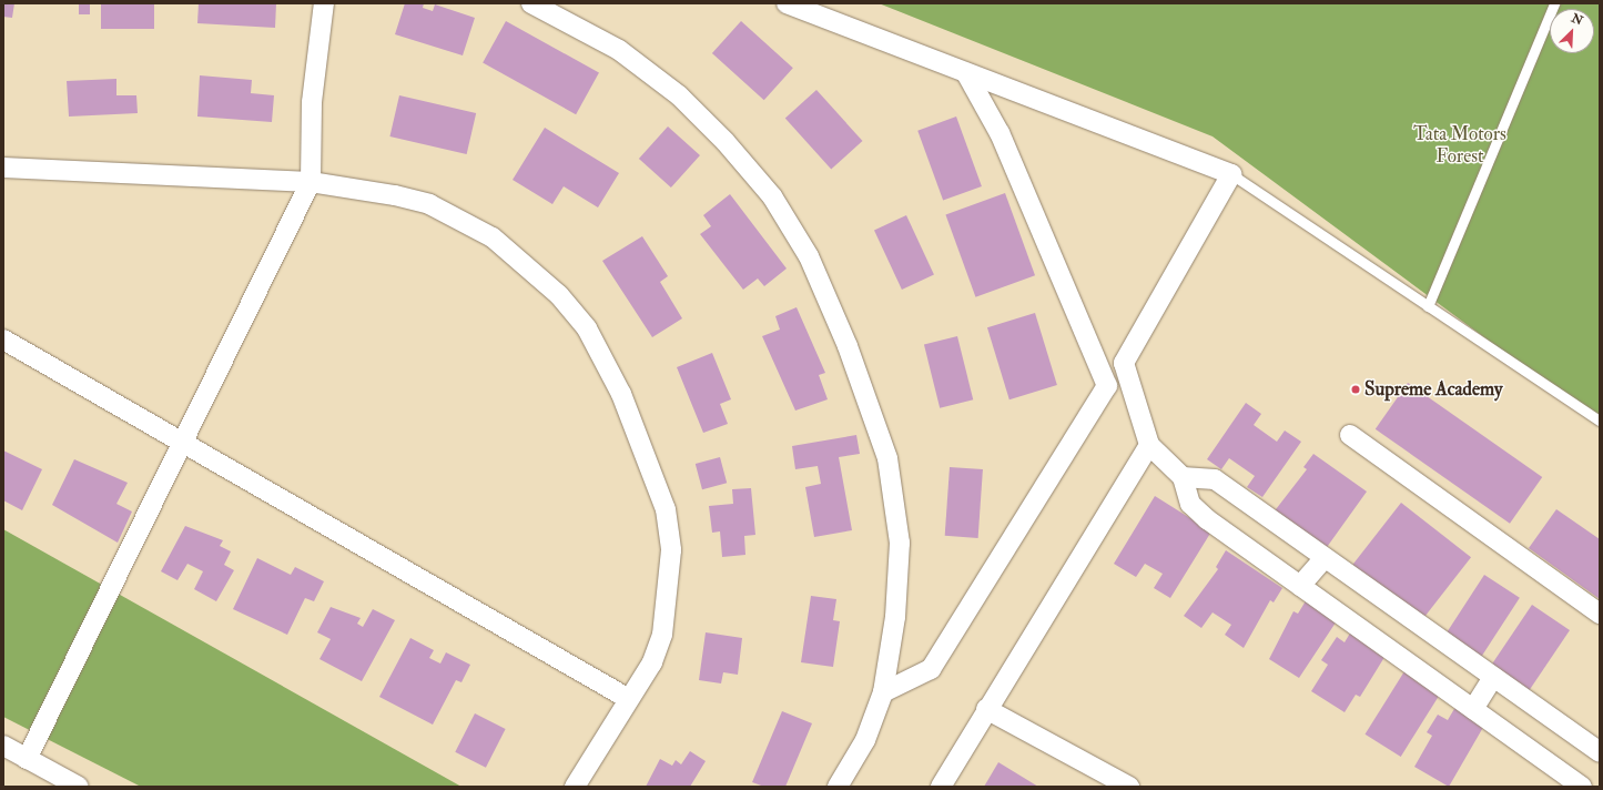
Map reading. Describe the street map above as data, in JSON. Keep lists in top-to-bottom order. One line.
{"parks":["Tata Motors Forest"],"places":["Supreme Academy"],"north":"top right"}
